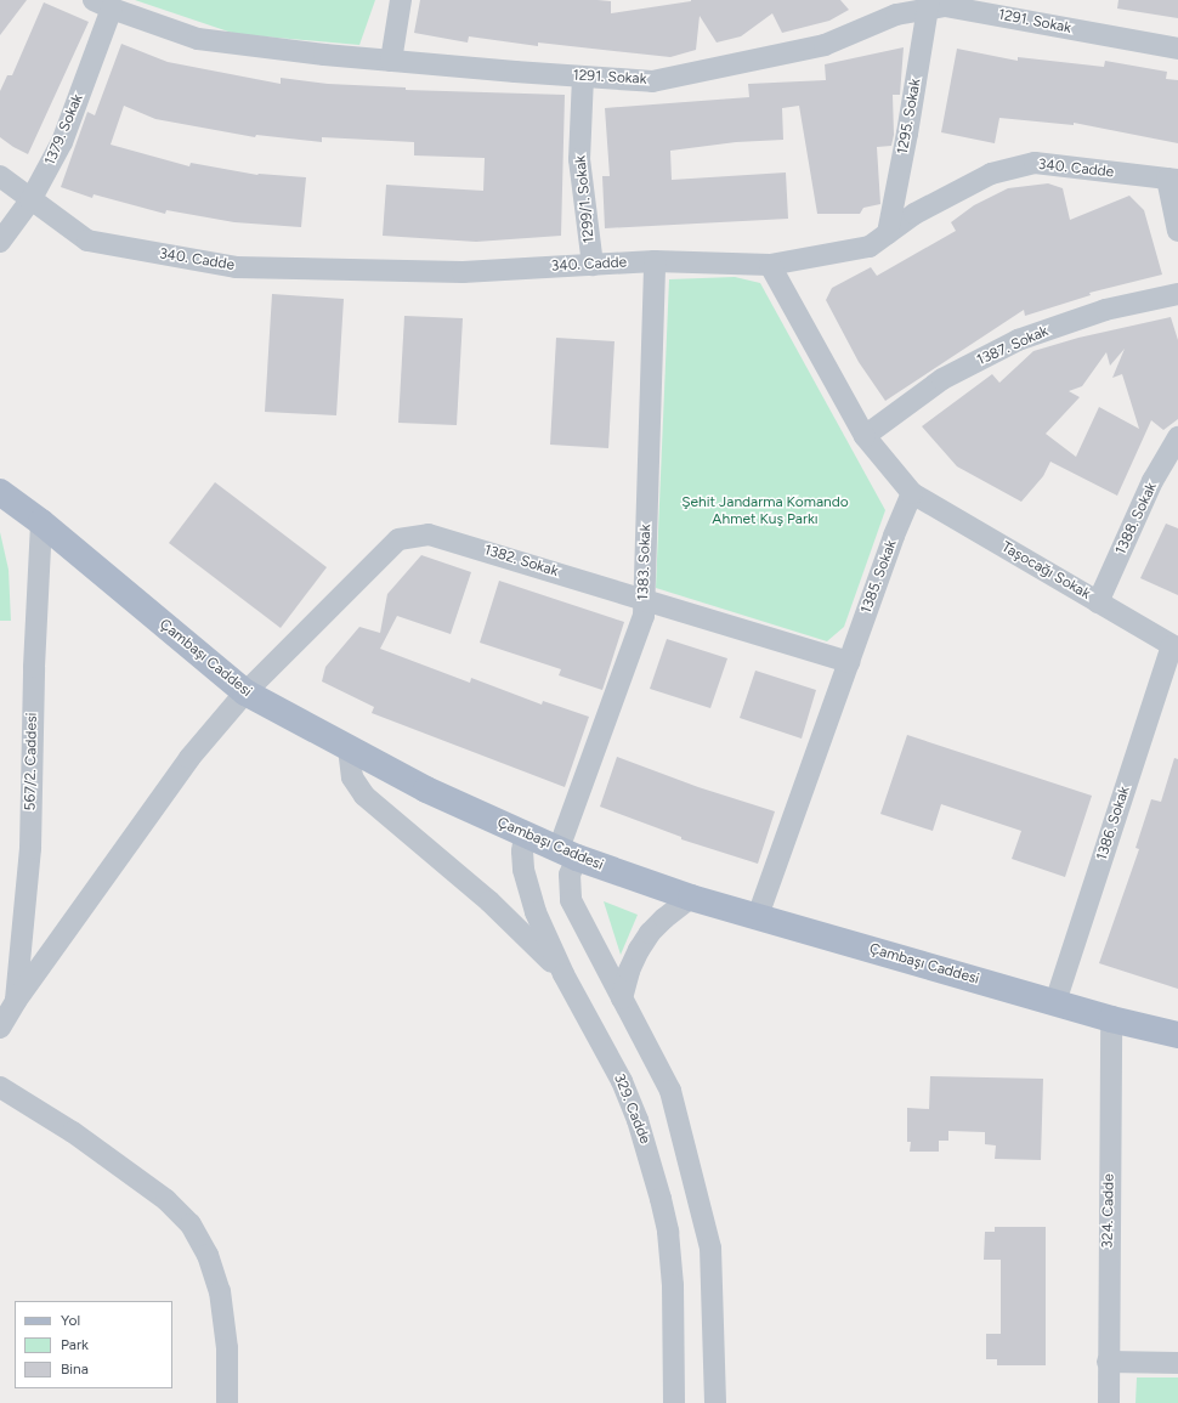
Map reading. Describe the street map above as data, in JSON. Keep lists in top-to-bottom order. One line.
{"streets":{"main road":["Çambaşı Caddesi"],"street":["1291. Sokak","1295. Sokak","1379. Sokak","340. Cadde","1299/1. Sokak","1387. Sokak","1388. Sokak","1382. Sokak","1383. Sokak","Taşocağı Sokak","1385. Sokak","567/2. Caddesi","1386. Sokak","329. Cadde","324. Cadde"]},"crossings":[["1291. Sokak","1295. Sokak"],["1291. Sokak","1379. Sokak"],["1291. Sokak","1299/1. Sokak"],["1295. Sokak","340. Cadde"],["1379. Sokak","340. Cadde"],["340. Cadde","1299/1. Sokak"],["340. Cadde","1383. Sokak"],["1388. Sokak","Taşocağı Sokak"],["1382. Sokak","1383. Sokak"],["1382. Sokak","1385. Sokak"],["1382. Sokak","Çambaşı Caddesi"],["1382. Sokak","567/2. Caddesi"],["1383. Sokak","Çambaşı Caddesi"],["Taşocağı Sokak","1385. Sokak"],["Taşocağı Sokak","1386. Sokak"],["1385. Sokak","Çambaşı Caddesi"],["Çambaşı Caddesi","567/2. Caddesi"],["Çambaşı Caddesi","1386. Sokak"],["Çambaşı Caddesi","329. Cadde"],["Çambaşı Caddesi","324. Cadde"]],"parks":["Şehit Jandarma Komando Ahmet Kuş Parkı"],"legend":["Yol","Park","Bina"]}
